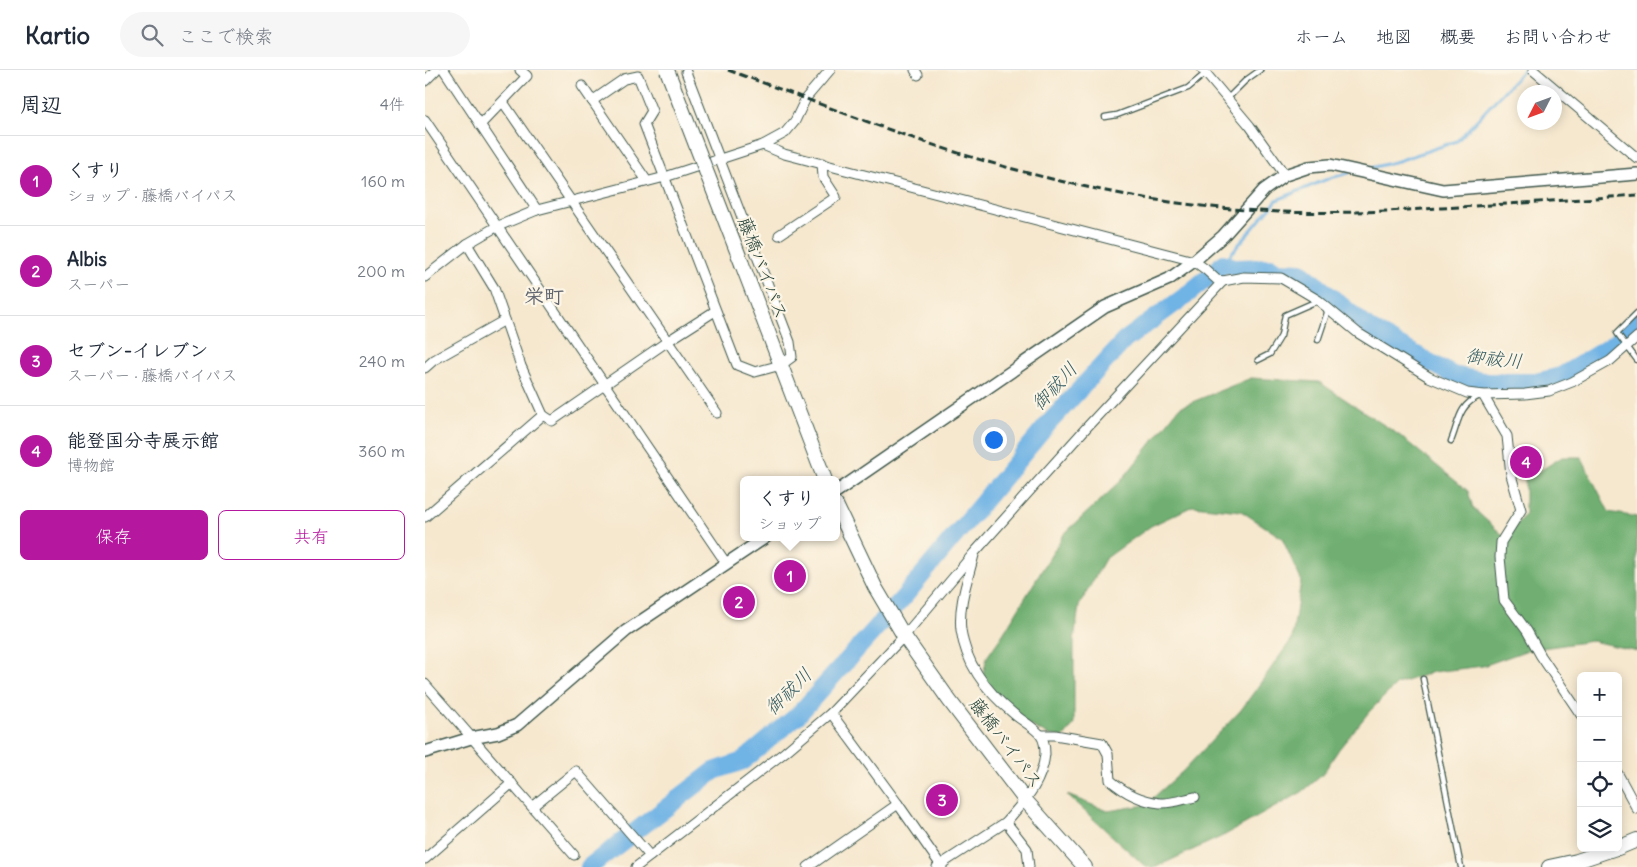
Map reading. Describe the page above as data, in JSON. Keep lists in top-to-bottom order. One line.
{"streets":{"main road":["藤橋バイパス"]},"districts":["栄町"],"water":["御祓川"],"north":"bottom left","page":{"header":"Kartio","search":"ここで検索","nav":["ホーム","地図","概要","お問い合わせ"],"heading":["周辺","4件"],"list":[{"mark":"1","name":"くすり","note":"ショップ · 藤橋バイパス","value":"160 m"},{"mark":"2","name":"Albis","note":"スーパー","value":"200 m"},{"mark":"3","name":"セブン-イレブン","note":"スーパー · 藤橋バイパス","value":"240 m"},{"mark":"4","name":"能登国分寺展示館","note":"博物館","value":"360 m"}],"pins":["4","1","2","3"],"popup":["くすり","ショップ"],"buttons":["保存","共有"],"map_buttons":["+","−"]}}
